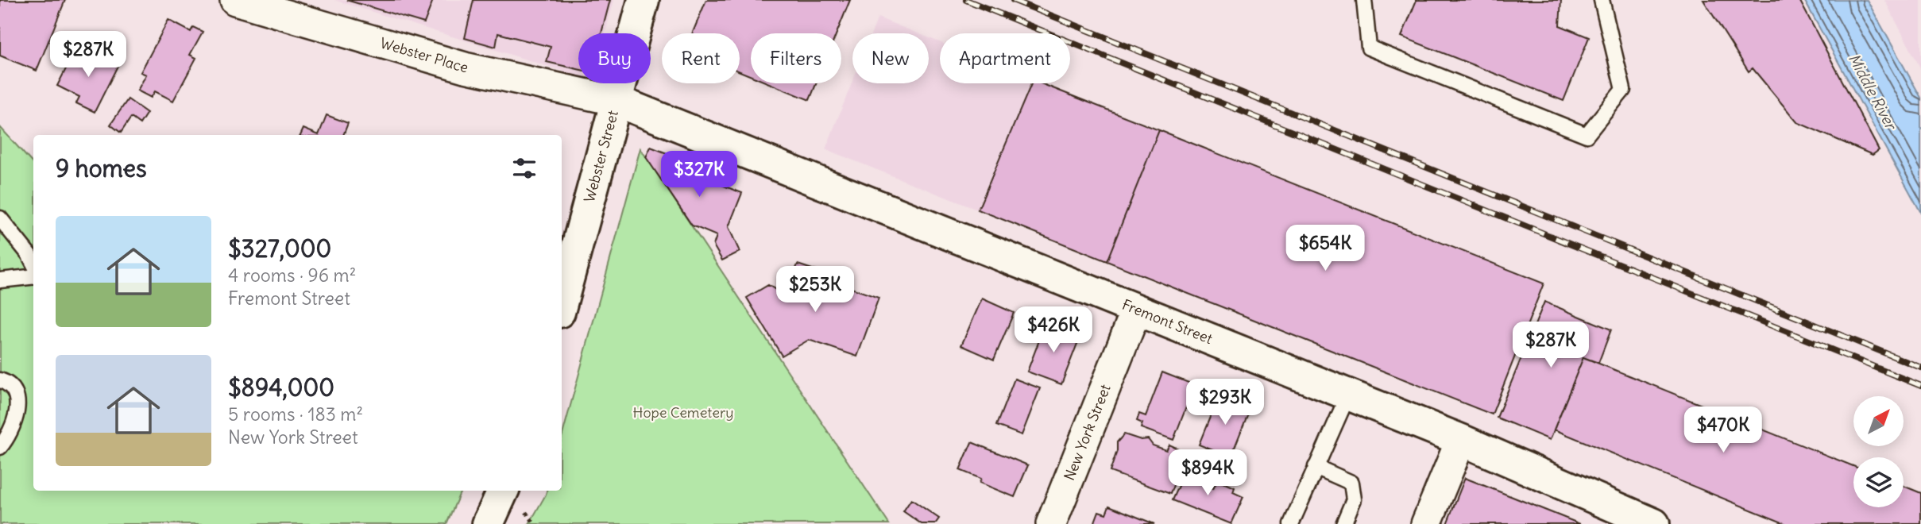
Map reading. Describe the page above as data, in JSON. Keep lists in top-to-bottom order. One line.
{"streets":{"street":["Webster Place","Webster Street","Fremont Street","New York Street"]},"crossings":[["Webster Place","Webster Street"],["Webster Place","Fremont Street"],["Webster Street","Fremont Street"],["Fremont Street","New York Street"]],"water":["Middle River"],"parks":["Hope Cemetery"],"north":"top right","page":{"price":["$287K","$327K","$654K","$253K","$426K","$287K","$293K","$470K","$894K"],"chip":["Buy","Rent","Filters","New","Apartment"],"heading":"9 homes","list":[{"name":"$327,000","note":"4 rooms · 96 m² · Fremont Street"},{"name":"$894,000","note":"5 rooms · 183 m² · New York Street"}]}}
